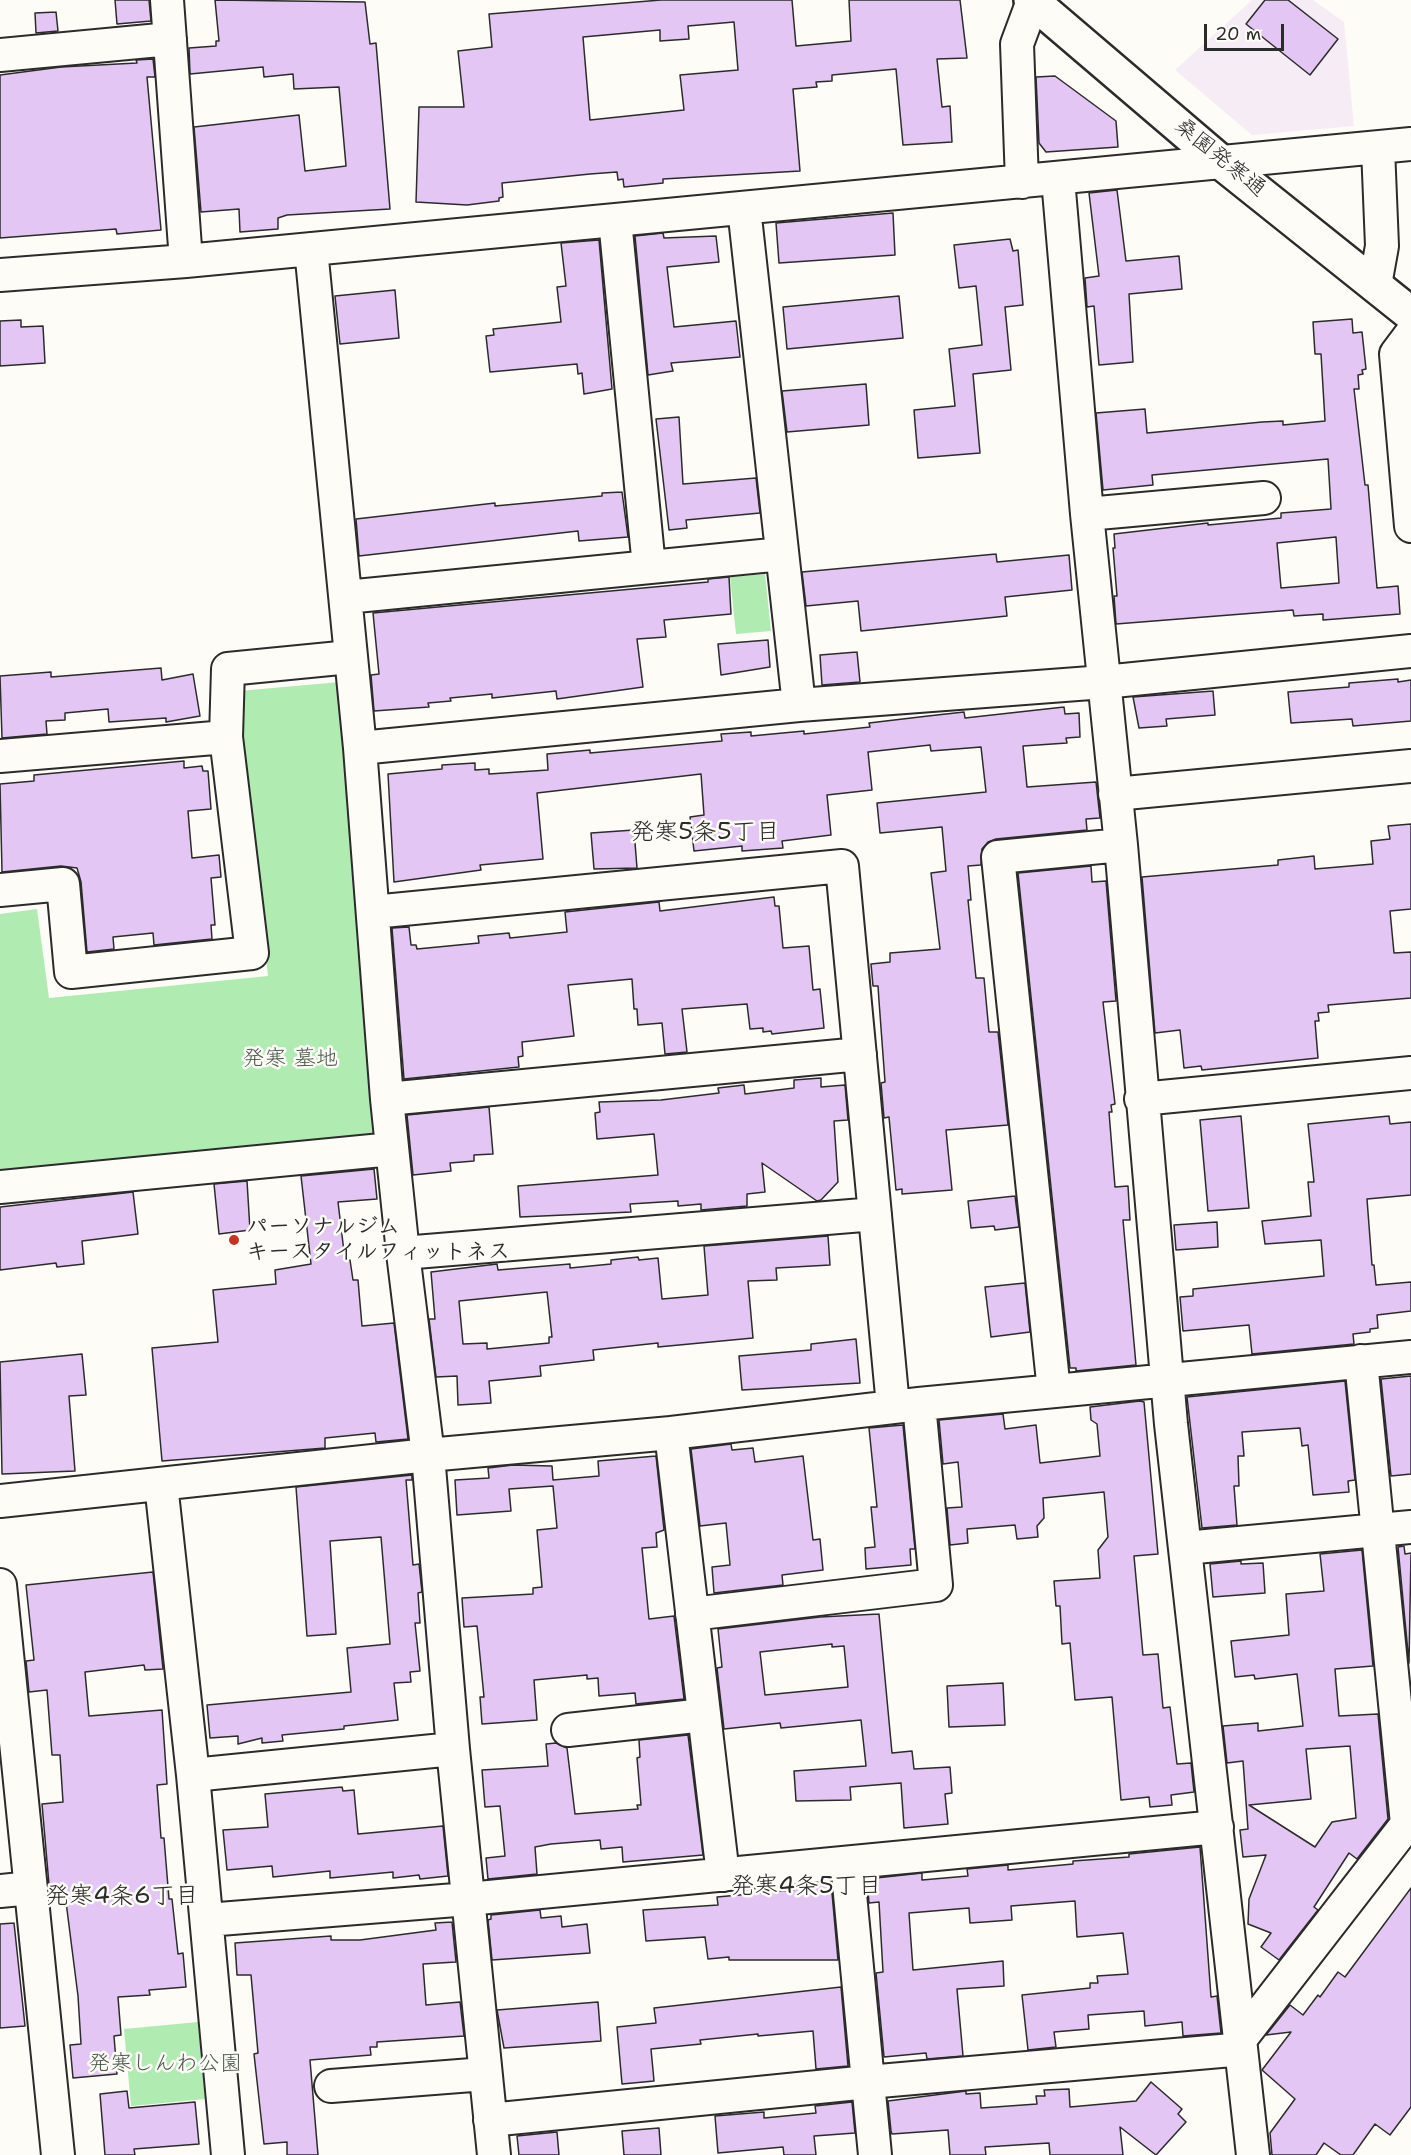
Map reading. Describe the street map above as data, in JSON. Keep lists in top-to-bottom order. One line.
{"streets":{"street":["桑園発寒通"]},"districts":["発寒5条5丁目","発寒4条5丁目","発寒4条6丁目"],"parks":["発寒 墓地","発寒しんわ公園"],"places":["パーソナルジム キースタイルフィットネス"],"scale_bar":"20 m"}
